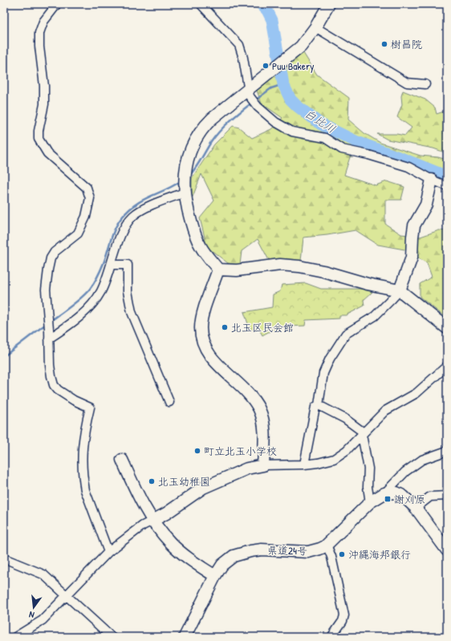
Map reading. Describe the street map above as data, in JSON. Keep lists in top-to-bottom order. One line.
{"streets":{"street":["県道24号"]},"water":["白比川"],"places":{"other":["樹昌院","Puu Bakery","北玉区民会館","町立北玉小学校","北玉幼稚園","沖縄海邦銀行"],"transit":["謝刈原"]},"north":"bottom"}
